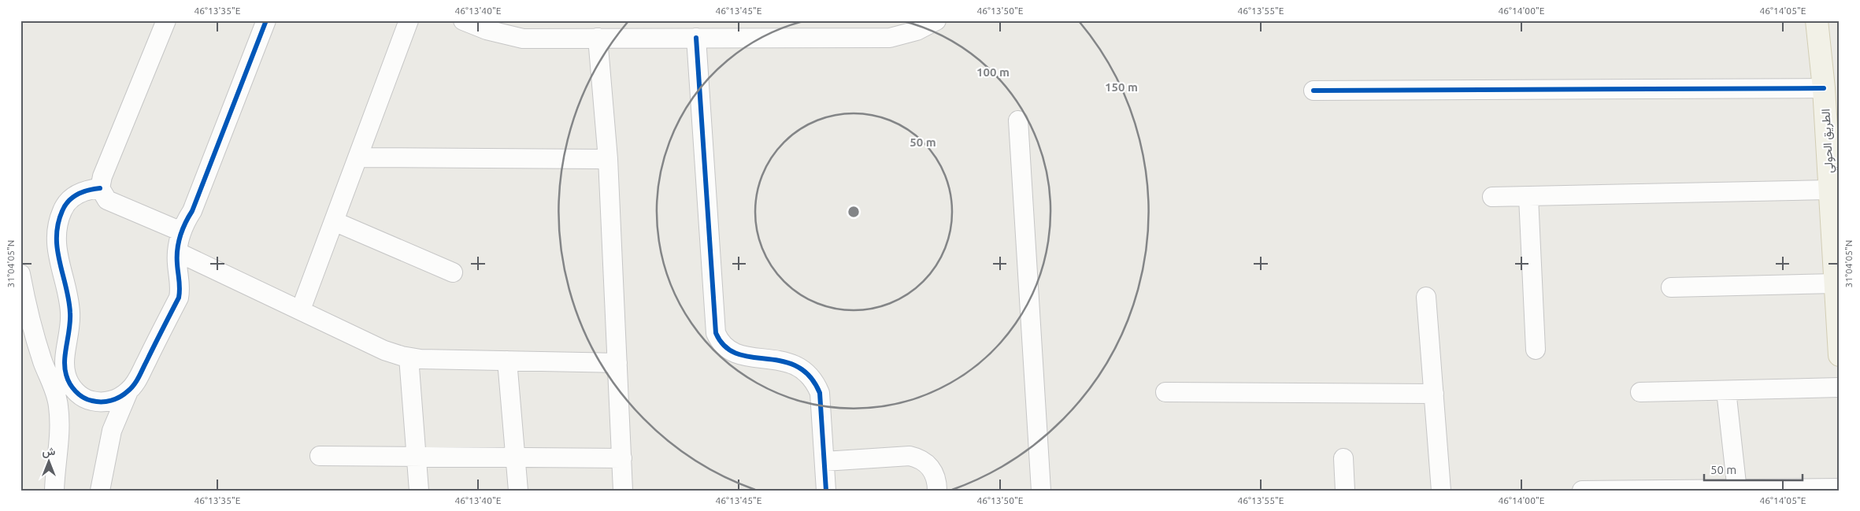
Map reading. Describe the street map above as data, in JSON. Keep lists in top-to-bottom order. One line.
{"streets":{"main road":["الطريق الحولي"]},"scale_bar":"50 m","north":"top","coordinates":["46°13'35\"E","46°13'40\"E","46°13'45\"E","46°13'50\"E","46°13'55\"E","46°14'00\"E","46°14'05\"E","31°04'05\"N"],"rings":["100 m","150 m","50 m"]}
